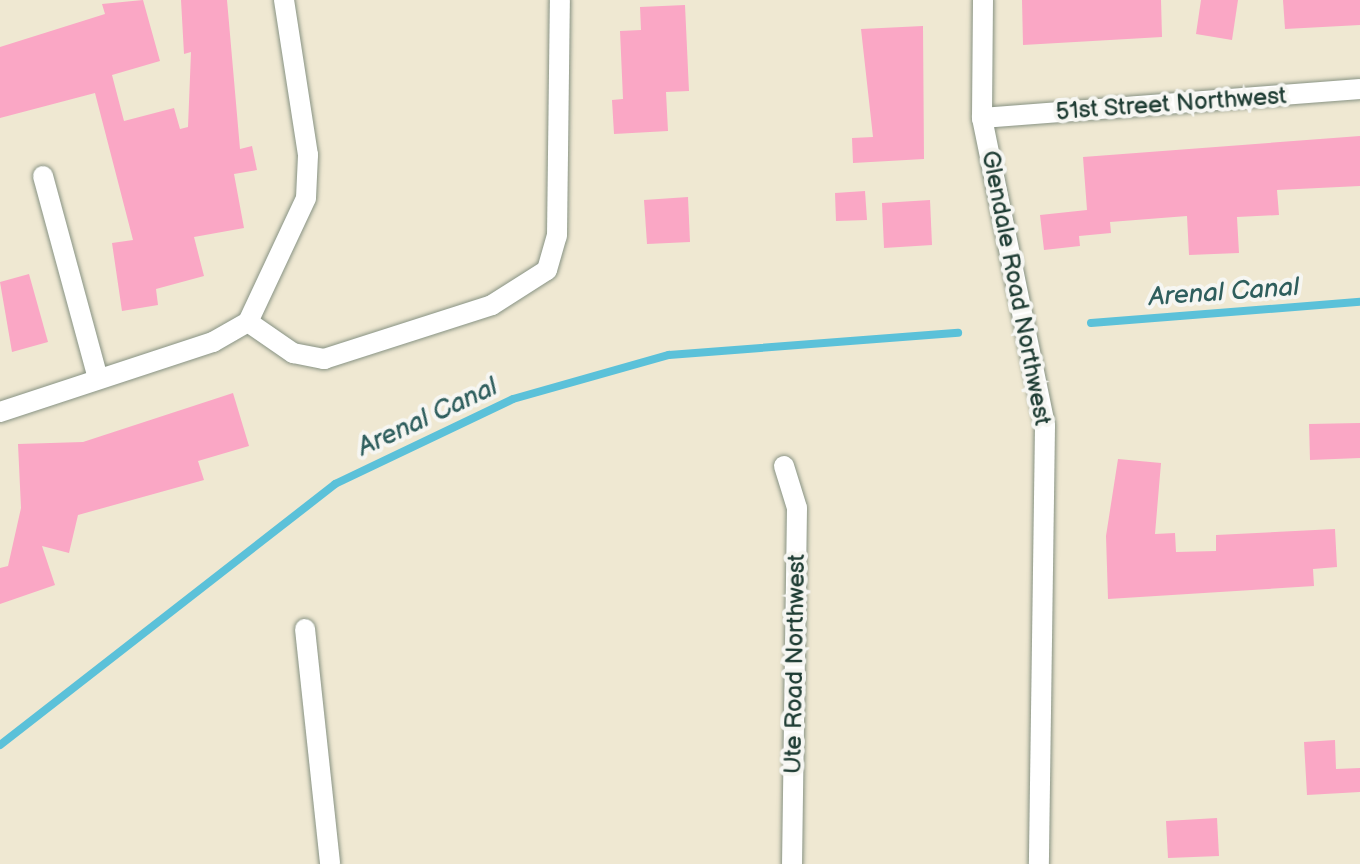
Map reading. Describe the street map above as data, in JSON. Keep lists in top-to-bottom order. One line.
{"streets":{"street":["51st Street Northwest","Glendale Road Northwest","Ute Road Northwest"]},"crossings":[["51st Street Northwest","Glendale Road Northwest"]],"water":["Arenal Canal"]}
